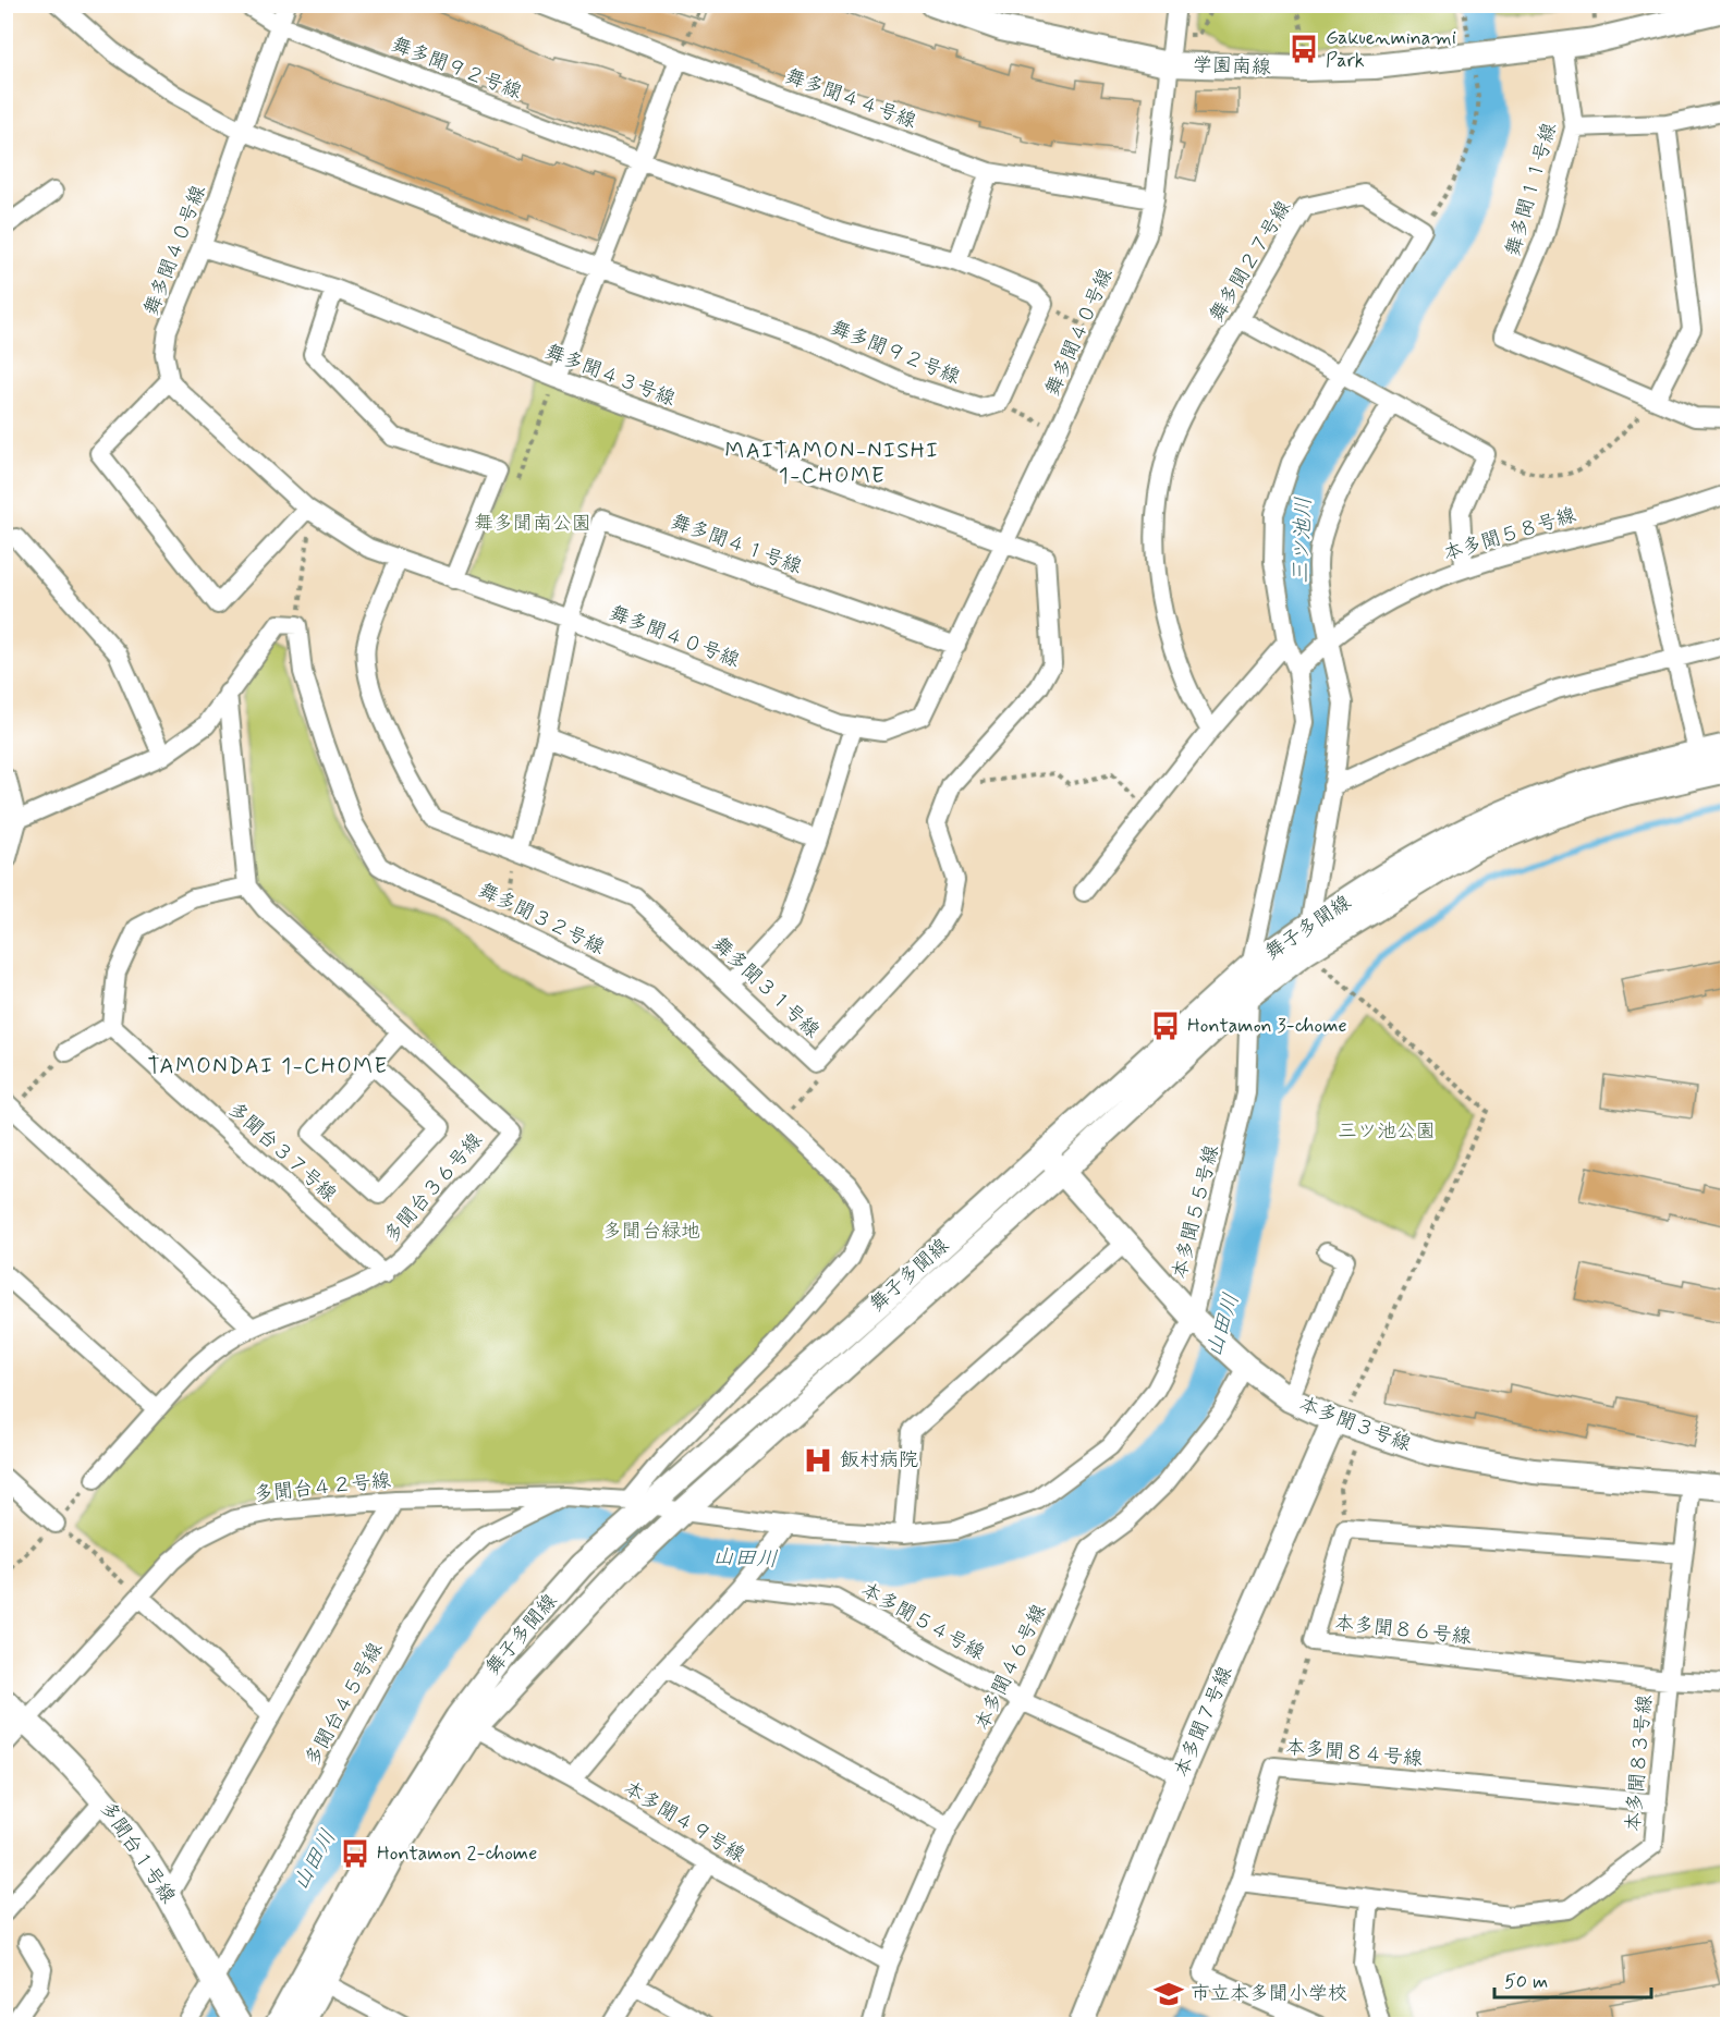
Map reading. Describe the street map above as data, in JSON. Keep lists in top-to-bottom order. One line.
{"streets":{"street":["学園南線","舞多聞９２号線","舞多聞４４号線","舞多聞１１号線","舞多聞４０号線","舞多聞２７号線","舞多聞４３号線","本多聞５８号線","舞多聞４１号線","舞多聞３２号線","舞子多聞線","舞多聞３１号線","多聞台３７号線","多聞台３６号線","本多聞５５号線","本多聞３号線","多聞台４２号線","本多聞５４号線","本多聞８６号線","本多聞４６号線","多聞台４５号線","本多聞７号線","本多聞８４号線","本多聞８３号線","本多聞４９号線","多聞台１号線"]},"crossings":[["学園南線","舞多聞１１号線"],["学園南線","舞多聞４０号線"],["舞多聞９２号線","舞多聞４０号線"],["舞多聞４４号線","舞多聞４０号線"],["舞多聞４０号線","舞多聞４３号線"],["舞多聞４０号線","舞多聞４１号線"],["舞多聞４０号線","舞多聞３１号線"],["舞多聞４３号線","舞多聞３１号線"],["舞多聞３２号線","舞子多聞線"],["舞多聞３２号線","多聞台４２号線"],["舞子多聞線","本多聞５５号線"],["舞子多聞線","本多聞３号線"],["舞子多聞線","多聞台４２号線"],["舞子多聞線","本多聞４９号線"],["多聞台３７号線","多聞台３６号線"],["本多聞５５号線","本多聞３号線"],["本多聞５５号線","多聞台４２号線"],["本多聞３号線","本多聞４６号線"],["本多聞３号線","本多聞７号線"],["本多聞３号線","本多聞８３号線"],["多聞台４２号線","多聞台４５号線"],["多聞台４２号線","多聞台１号線"],["本多聞５４号線","本多聞４６号線"],["本多聞５４号線","本多聞７号線"],["本多聞８６号線","本多聞８３号線"],["本多聞４６号線","本多聞４９号線"],["多聞台４５号線","多聞台１号線"],["本多聞８４号線","本多聞８３号線"]],"districts":["MAITAMON-NISHI 1-CHOME","TAMONDAI 1-CHOME"],"water":["三ツ池川","山田川"],"parks":["舞多聞南公園","三ツ池公園","多聞台緑地"],"places":{"bus stop":["Gakuenminami Park","Hontamon 3-chome","Hontamon 2-chome"],"hospital":["飯村病院"],"school or university":["市立本多聞小学校"]},"scale_bar":"50 m"}
